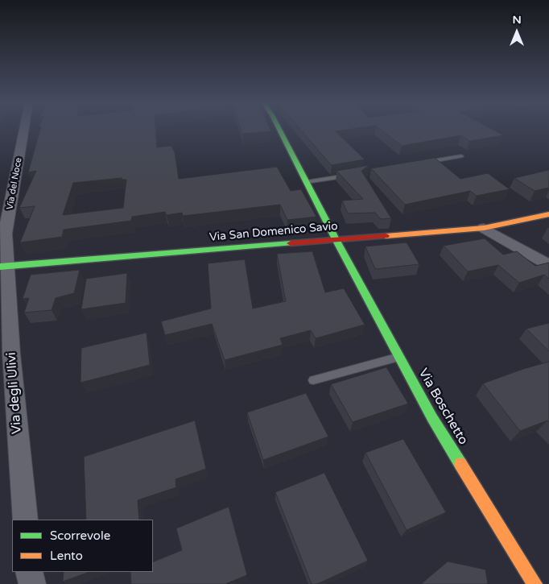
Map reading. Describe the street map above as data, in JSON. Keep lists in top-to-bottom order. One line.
{"streets":{"street":["Via del Noce","Via San Domenico Savio","Via degli Ulivi","Via Boschetto"]},"crossings":[["Via del Noce","Via San Domenico Savio"],["Via del Noce","Via degli Ulivi"],["Via San Domenico Savio","Via degli Ulivi"],["Via San Domenico Savio","Via Boschetto"]],"legend":["Scorrevole","Lento"],"north":"top"}
